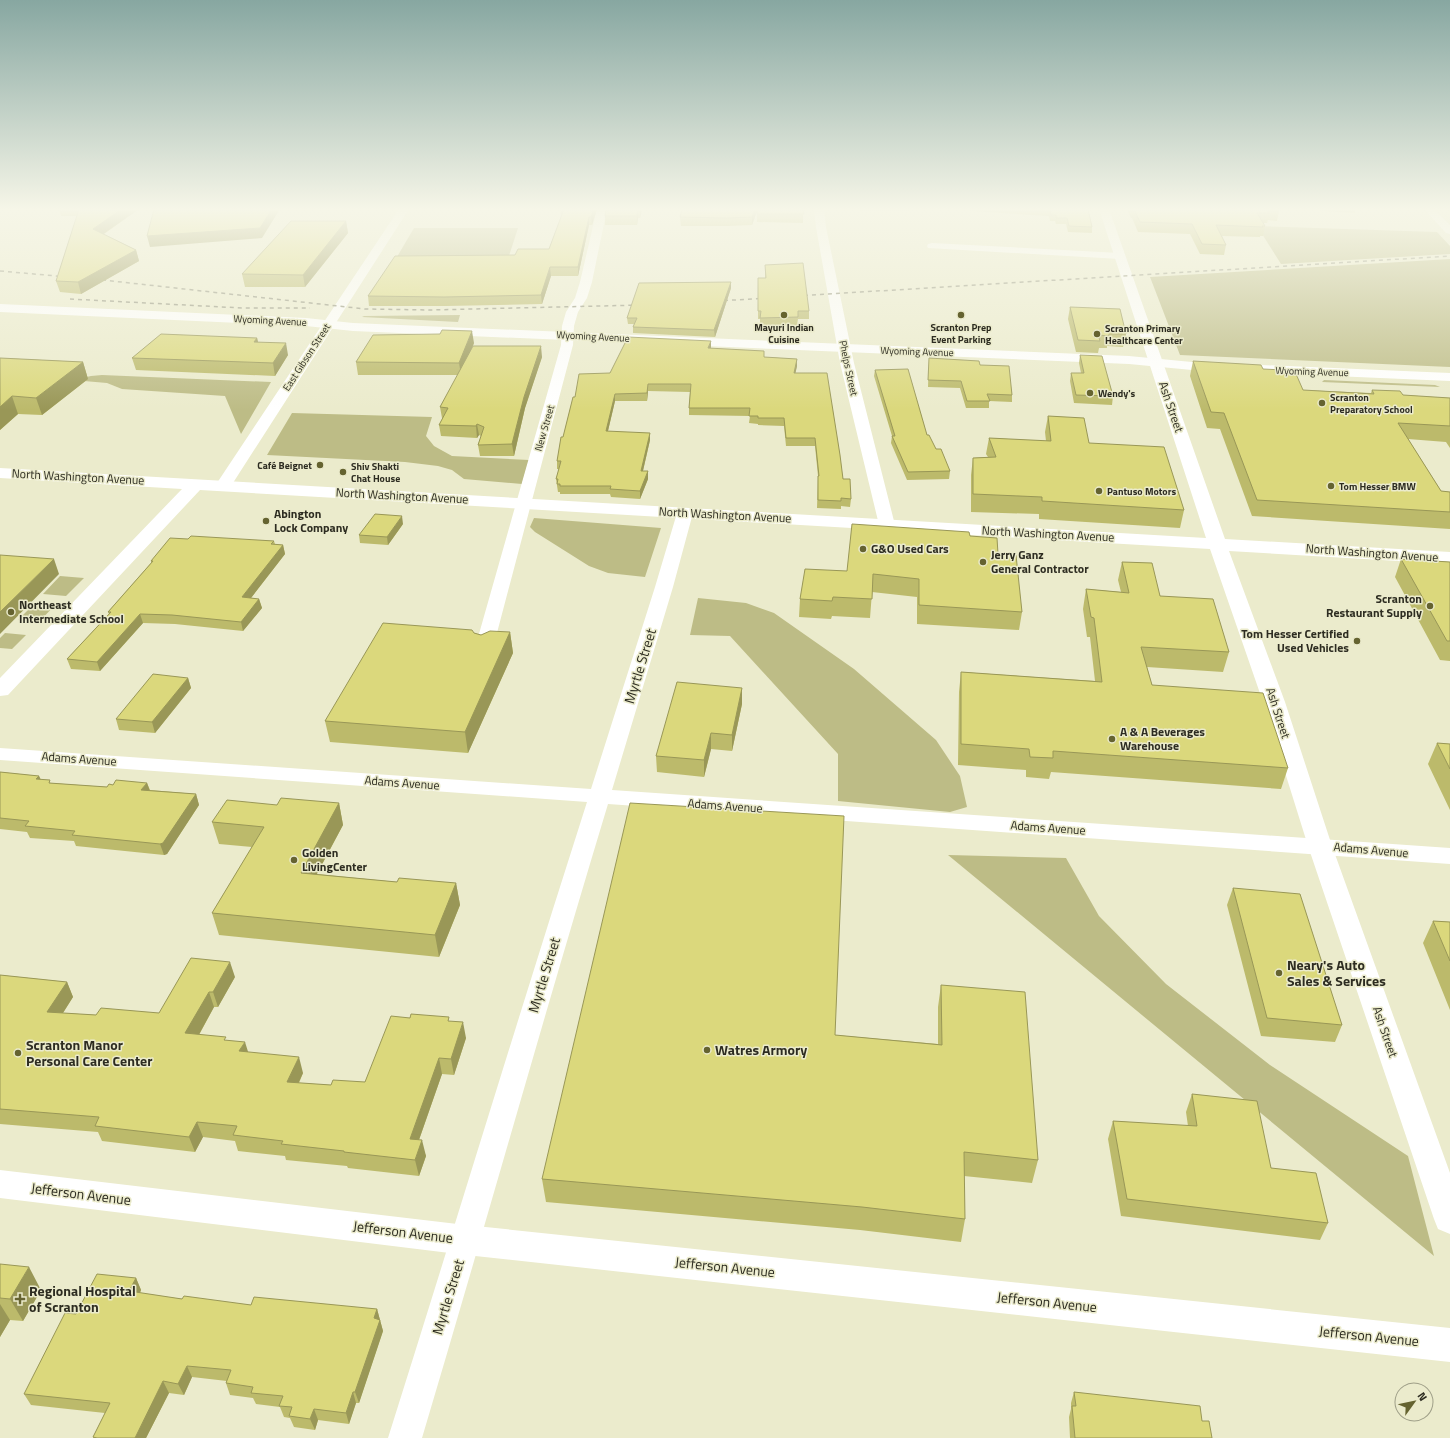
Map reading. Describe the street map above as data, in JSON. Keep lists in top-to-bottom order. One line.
{"streets":{"street":["Wyoming Avenue","East Gibson Street","Phelps Street","Ash Street","New Street","North Washington Avenue","Myrtle Street","Adams Avenue","Jefferson Avenue"]},"crossings":[["Wyoming Avenue","East Gibson Street"],["Wyoming Avenue","Phelps Street"],["Wyoming Avenue","Ash Street"],["Wyoming Avenue","New Street"],["East Gibson Street","North Washington Avenue"],["Phelps Street","North Washington Avenue"],["Ash Street","North Washington Avenue"],["Ash Street","Adams Avenue"],["New Street","North Washington Avenue"],["North Washington Avenue","Myrtle Street"],["Myrtle Street","Adams Avenue"],["Myrtle Street","Jefferson Avenue"]],"places":{"other":["Mayuri Indian Cuisine","Scranton Prep Event Parking","Scranton Primary Healthcare Center","Wendy's","Scranton Preparatory School","Café Beignet","Shiv Shakti Chat House","Tom Hesser BMW","Pantuso Motors","Abington Lock Company","G&O Used Cars","Jerry Ganz General Contractor","Scranton Restaurant Supply","Northeast Intermediate School","Tom Hesser Certified Used Vehicles","A & A Beverages Warehouse","Golden LivingCenter","Neary's Auto Sales & Services","Watres Armory","Scranton Manor Personal Care Center"],"health":["Regional Hospital of Scranton"]},"north":"top right"}
